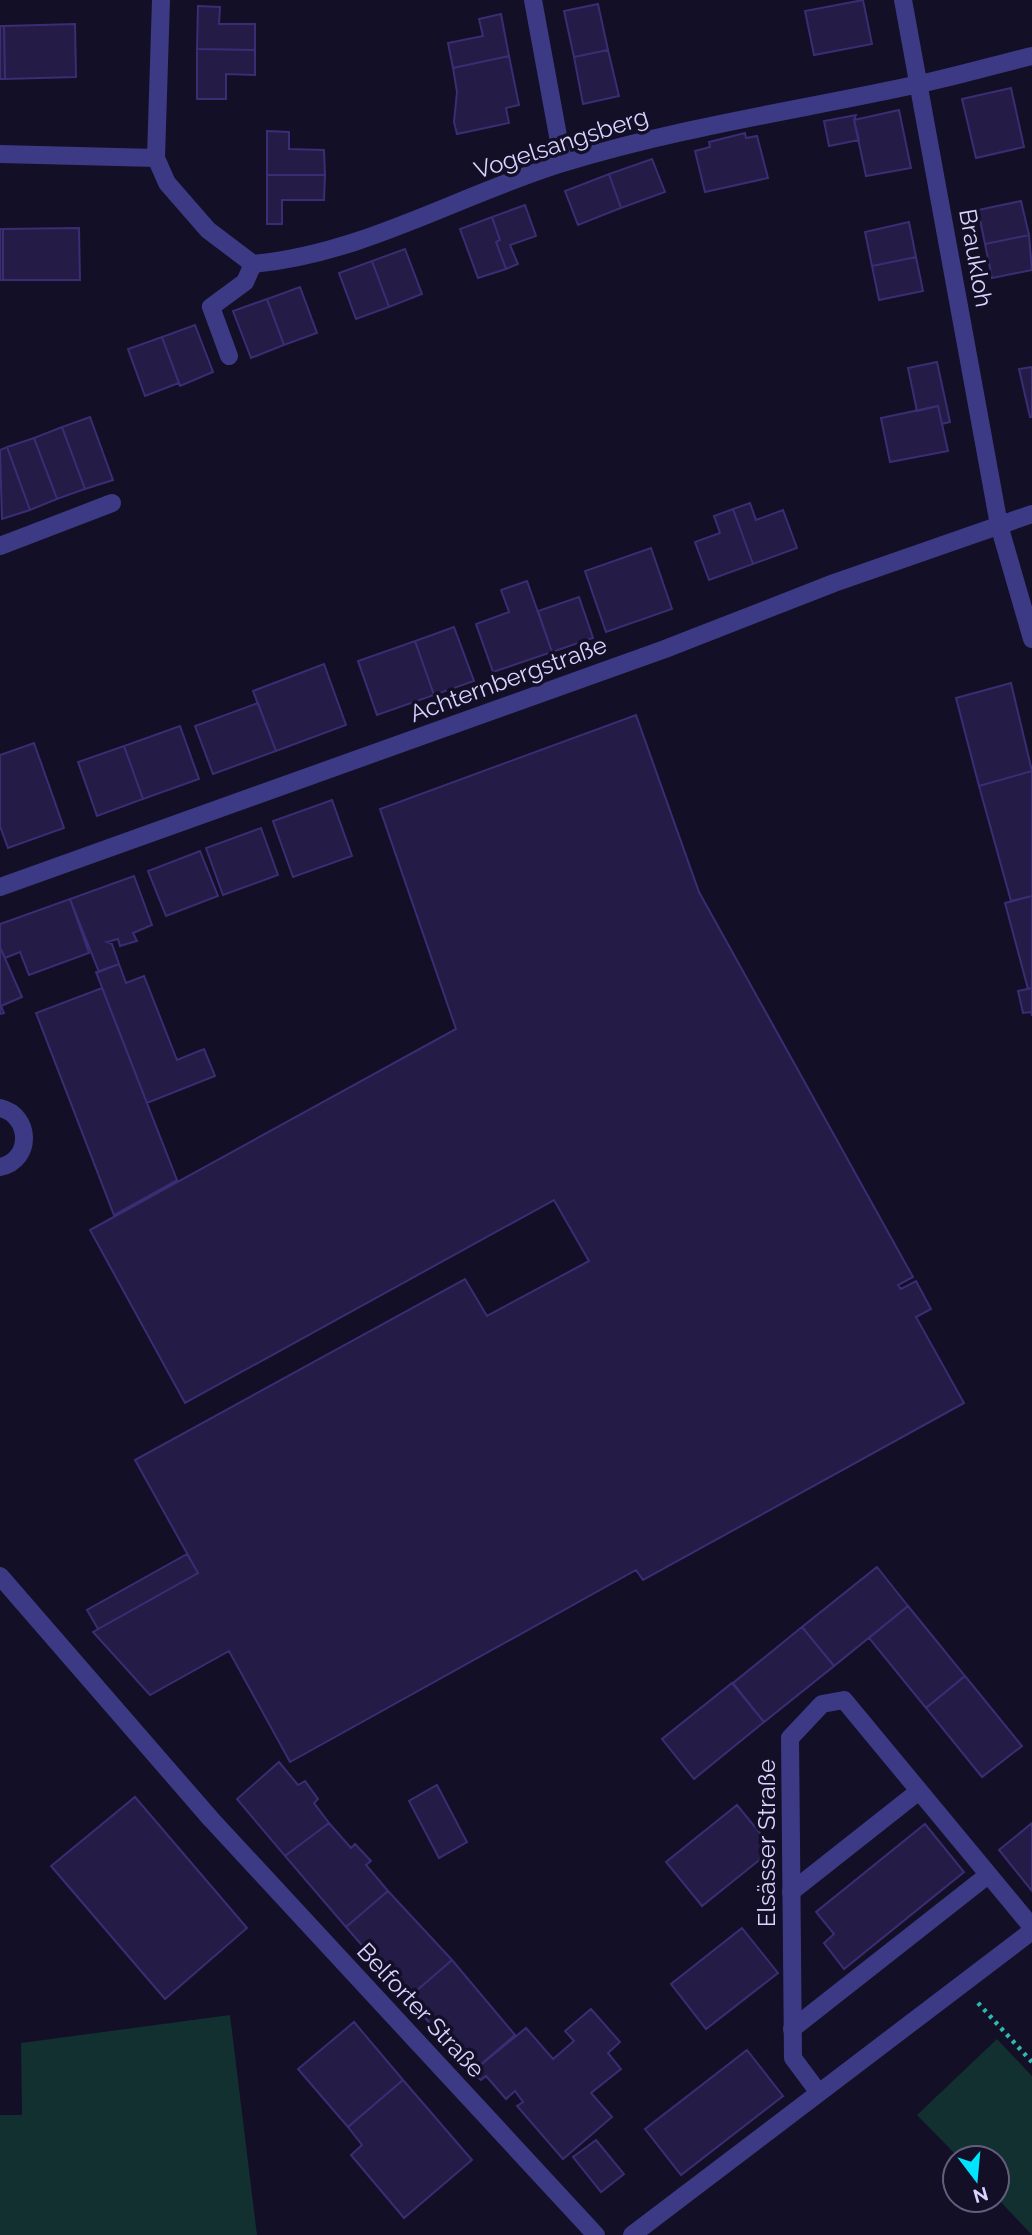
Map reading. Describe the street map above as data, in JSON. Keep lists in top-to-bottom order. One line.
{"streets":{"street":["Vogelsangsberg","Braukloh","Achternbergstraße","Elsässer Straße","Belforter Straße"]},"crossings":[["Vogelsangsberg","Braukloh"],["Braukloh","Achternbergstraße"]],"north":"bottom"}
